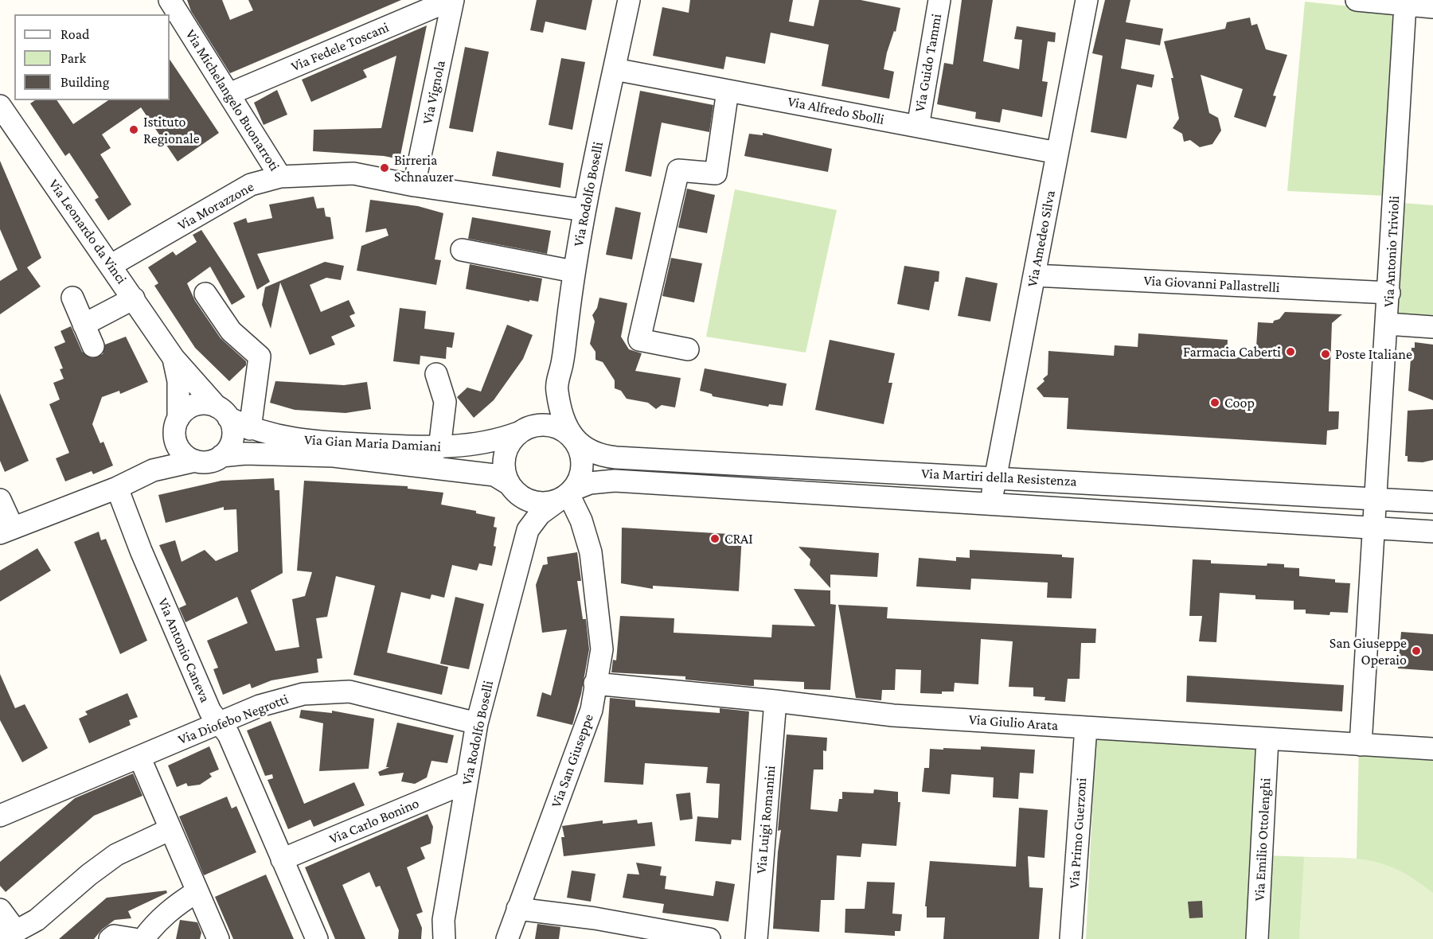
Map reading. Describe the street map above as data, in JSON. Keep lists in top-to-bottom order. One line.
{"streets":{"street":["Via Fedele Toscani","Via Guido Tammi","Via Vignola","Via Michelangelo Buonarroti","Via Alfredo Sbolli","Via Rodolfo Boselli","Via Morazzone","Via Leonardo da Vinci","Via Amedeo Silva","Via Antonio Trivioli","Via Giovanni Pallastrelli","Via Gian Maria Damiani","Via Martiri della Resistenza","Via Antonio Caneva","Via Diofebo Negrotti","Via Giulio Arata","Via San Giuseppe","Via Luigi Romanini","Via Carlo Bonino","Via Primo Guerzoni","Via Emilio Ottolenghi"]},"crossings":[["Via Fedele Toscani","Via Vignola"],["Via Fedele Toscani","Via Michelangelo Buonarroti"],["Via Guido Tammi","Via Alfredo Sbolli"],["Via Vignola","Via Morazzone"],["Via Michelangelo Buonarroti","Via Morazzone"],["Via Alfredo Sbolli","Via Rodolfo Boselli"],["Via Alfredo Sbolli","Via Amedeo Silva"],["Via Rodolfo Boselli","Via Morazzone"],["Via Rodolfo Boselli","Via Gian Maria Damiani"],["Via Rodolfo Boselli","Via Martiri della Resistenza"],["Via Rodolfo Boselli","Via Diofebo Negrotti"],["Via Rodolfo Boselli","Via San Giuseppe"],["Via Rodolfo Boselli","Via Carlo Bonino"],["Via Morazzone","Via Leonardo da Vinci"],["Via Leonardo da Vinci","Via Gian Maria Damiani"],["Via Amedeo Silva","Via Giovanni Pallastrelli"],["Via Amedeo Silva","Via Martiri della Resistenza"],["Via Antonio Trivioli","Via Giovanni Pallastrelli"],["Via Antonio Trivioli","Via Martiri della Resistenza"],["Via Gian Maria Damiani","Via Martiri della Resistenza"],["Via Gian Maria Damiani","Via Antonio Caneva"],["Via Gian Maria Damiani","Via San Giuseppe"],["Via Martiri della Resistenza","Via San Giuseppe"],["Via Antonio Caneva","Via Diofebo Negrotti"],["Via Antonio Caneva","Via Carlo Bonino"],["Via Giulio Arata","Via San Giuseppe"],["Via Giulio Arata","Via Luigi Romanini"],["Via Giulio Arata","Via Primo Guerzoni"],["Via Giulio Arata","Via Emilio Ottolenghi"]],"places":["Istituto Regionale","Birreria Schnauzer","Farmacia Caberti","Poste Italiane","Coop","CRAI","San Giuseppe Operaio"],"legend":["Road","Park","Building"]}
